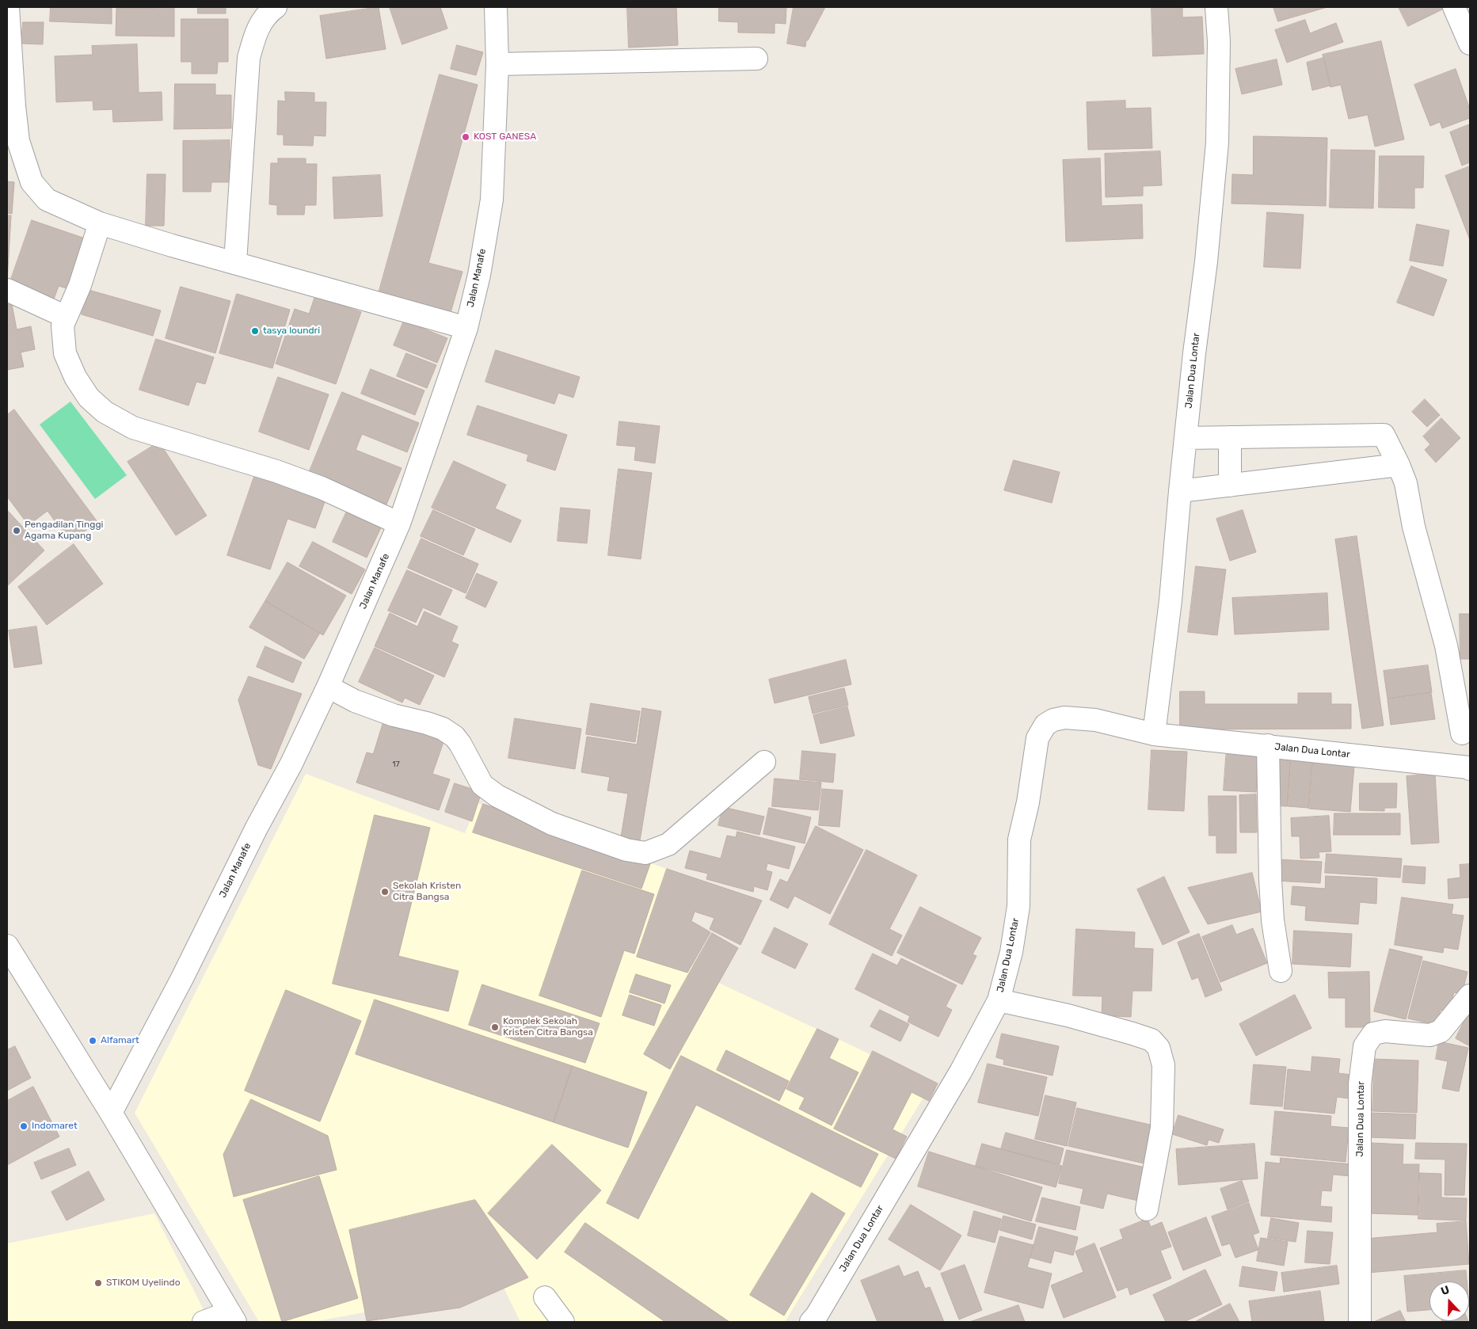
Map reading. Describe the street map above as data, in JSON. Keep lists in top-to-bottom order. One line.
{"streets":{"street":["Jalan Manafe","Jalan Dua Lontar"]},"places":["KOST GANESA","tasya loundri","Pengadilan Tinggi Agama Kupang","Sekolah Kristen Citra Bangsa","Komplek Sekolah Kristen Citra Bangsa","Alfamart","Indomaret","STIKOM Uyelindo"],"house_numbers":["17"],"north":"top"}
